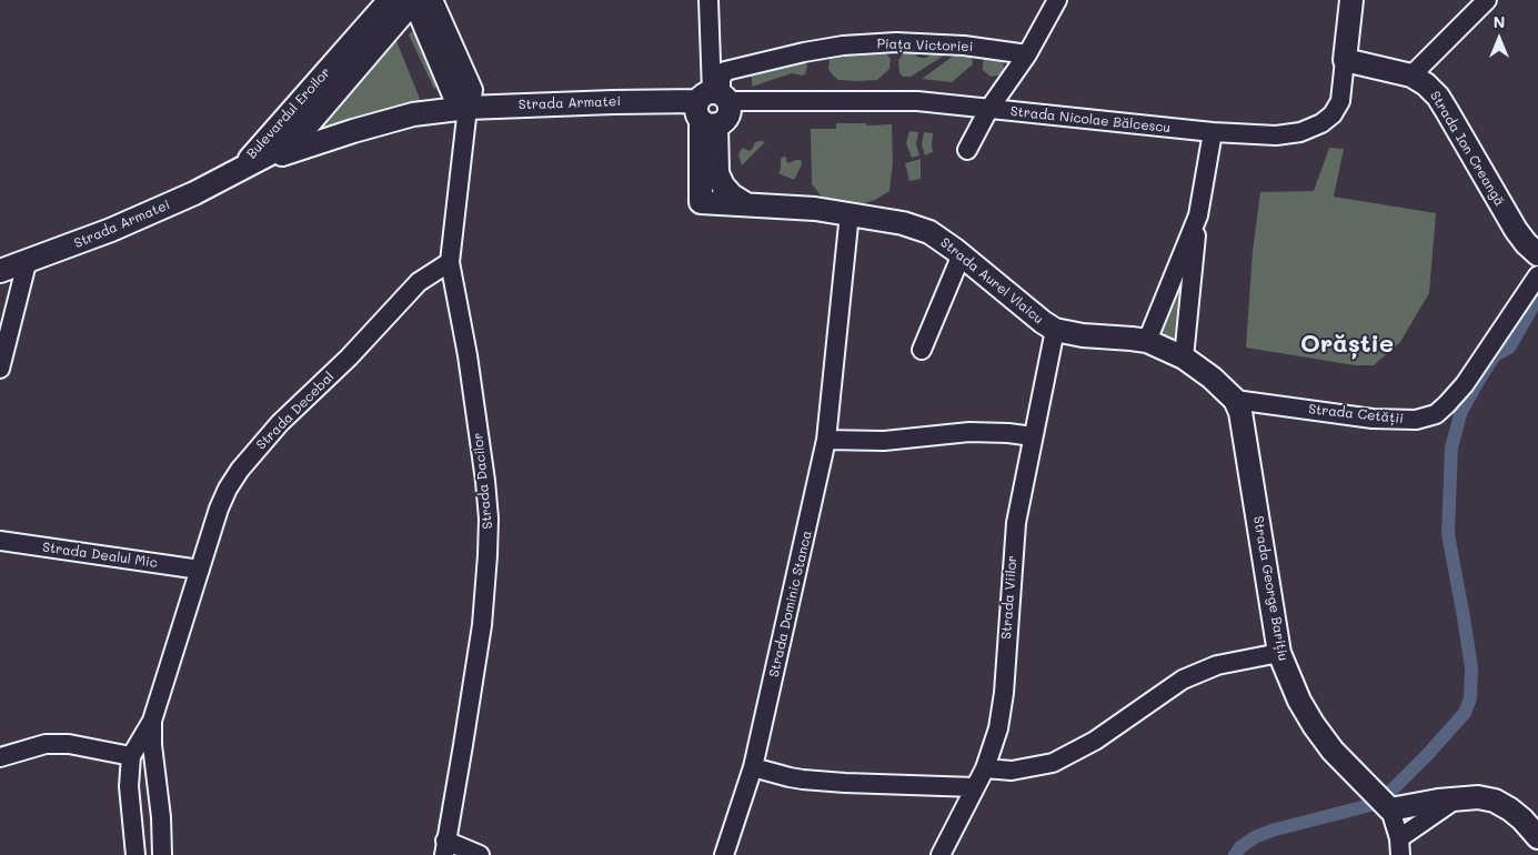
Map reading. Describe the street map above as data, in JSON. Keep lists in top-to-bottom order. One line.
{"streets":{"main road":["Strada Armatei","Bulevardul Eroilor","Strada Nicolae Bălcescu","Strada Ion Creangă","Strada Aurel Vlaicu","Strada George Barițiu"],"street":["Piața Victoriei","Strada Decebal","Strada Cetății","Strada Dacilor","Strada Dealul Mic","Strada Viilor","Strada Dominic Stanca"]},"crossings":[["Strada Armatei","Bulevardul Eroilor"],["Strada Armatei","Strada Nicolae Bălcescu"],["Strada Armatei","Strada Dacilor"],["Strada Nicolae Bălcescu","Strada Ion Creangă"],["Strada Aurel Vlaicu","Strada Viilor"],["Strada Aurel Vlaicu","Strada Dominic Stanca"],["Strada Decebal","Strada Dacilor"],["Strada Decebal","Strada Dealul Mic"],["Strada Cetății","Strada George Barițiu"]],"districts":["Orăștie"],"north":"top"}
